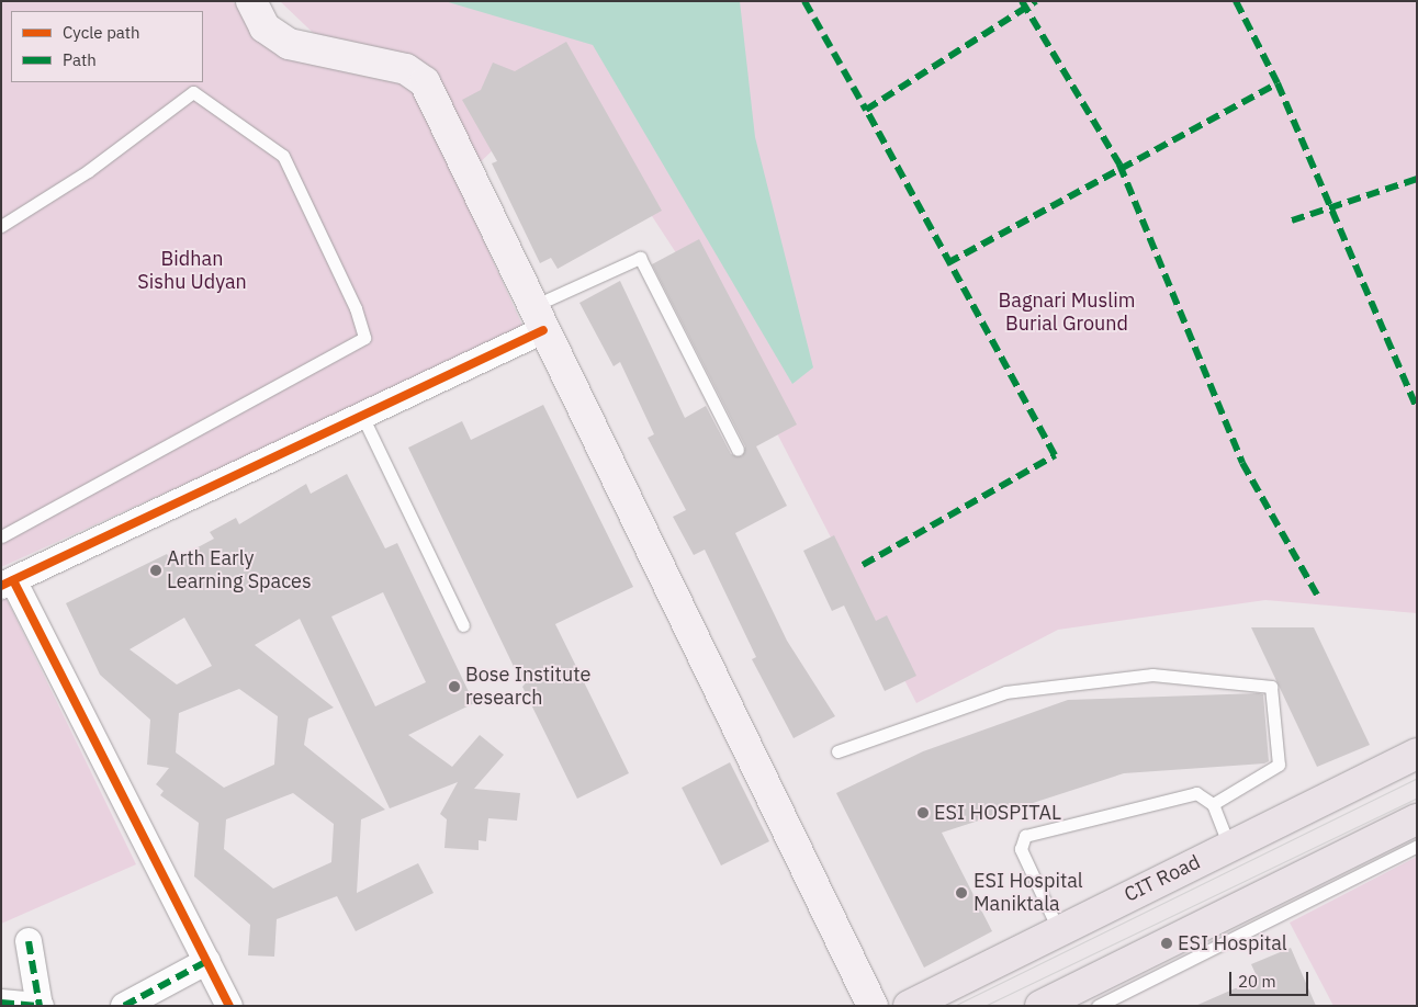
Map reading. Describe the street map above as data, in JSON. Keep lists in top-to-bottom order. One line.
{"streets":{"main road":["CIT Road"]},"parks":["Bidhan Sishu Udyan","Bagnari Muslim Burial Ground"],"places":["Arth Early Learning Spaces","Bose Institute research","ESI HOSPITAL","ESI Hospital Maniktala","ESI Hospital"],"legend":["Cycle path","Path"],"scale_bar":"20 m"}
